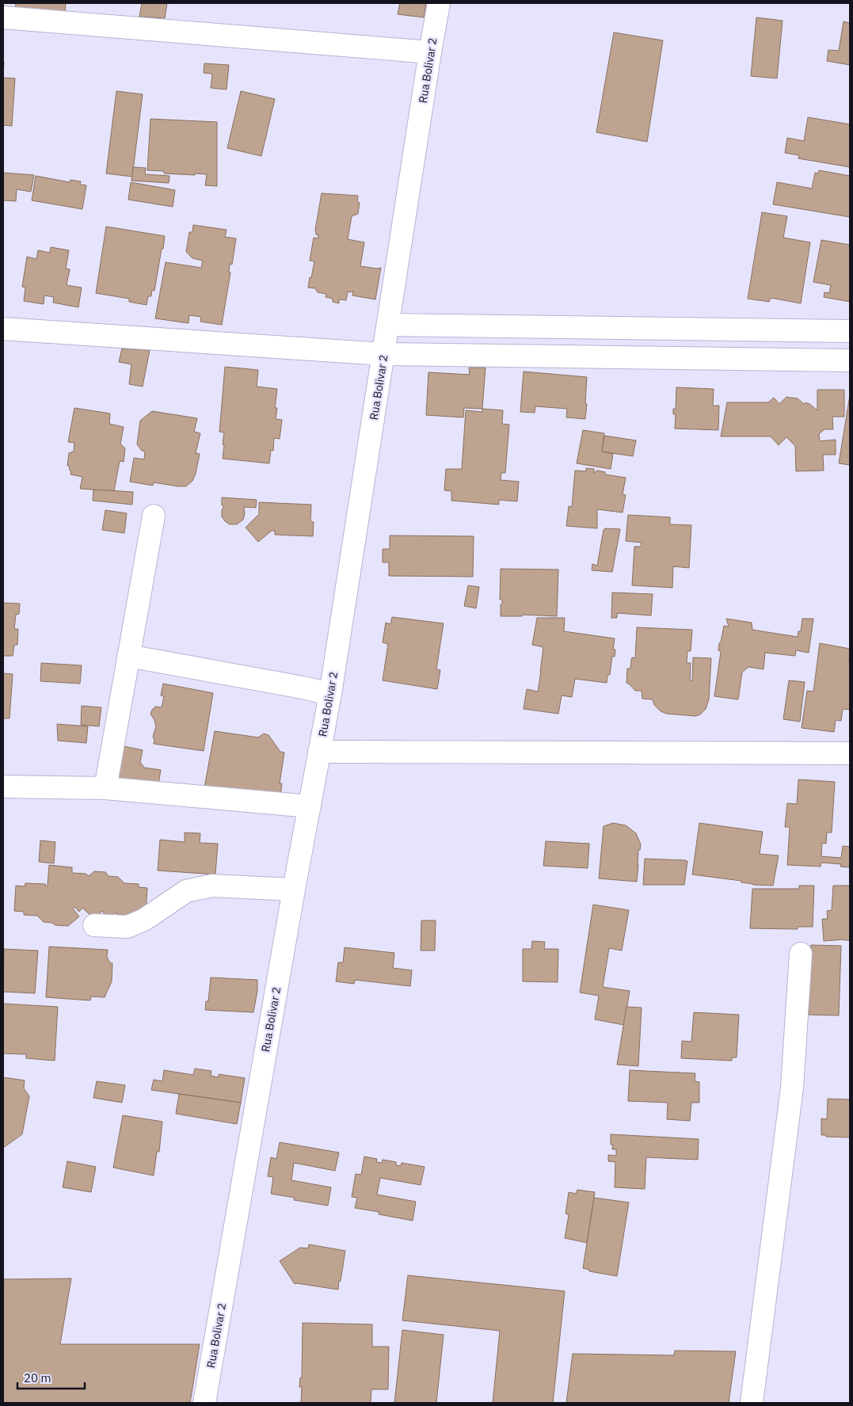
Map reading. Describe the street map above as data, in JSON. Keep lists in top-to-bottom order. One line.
{"streets":{"street":["Rua Bolivar 2"]},"scale_bar":"20 m"}
